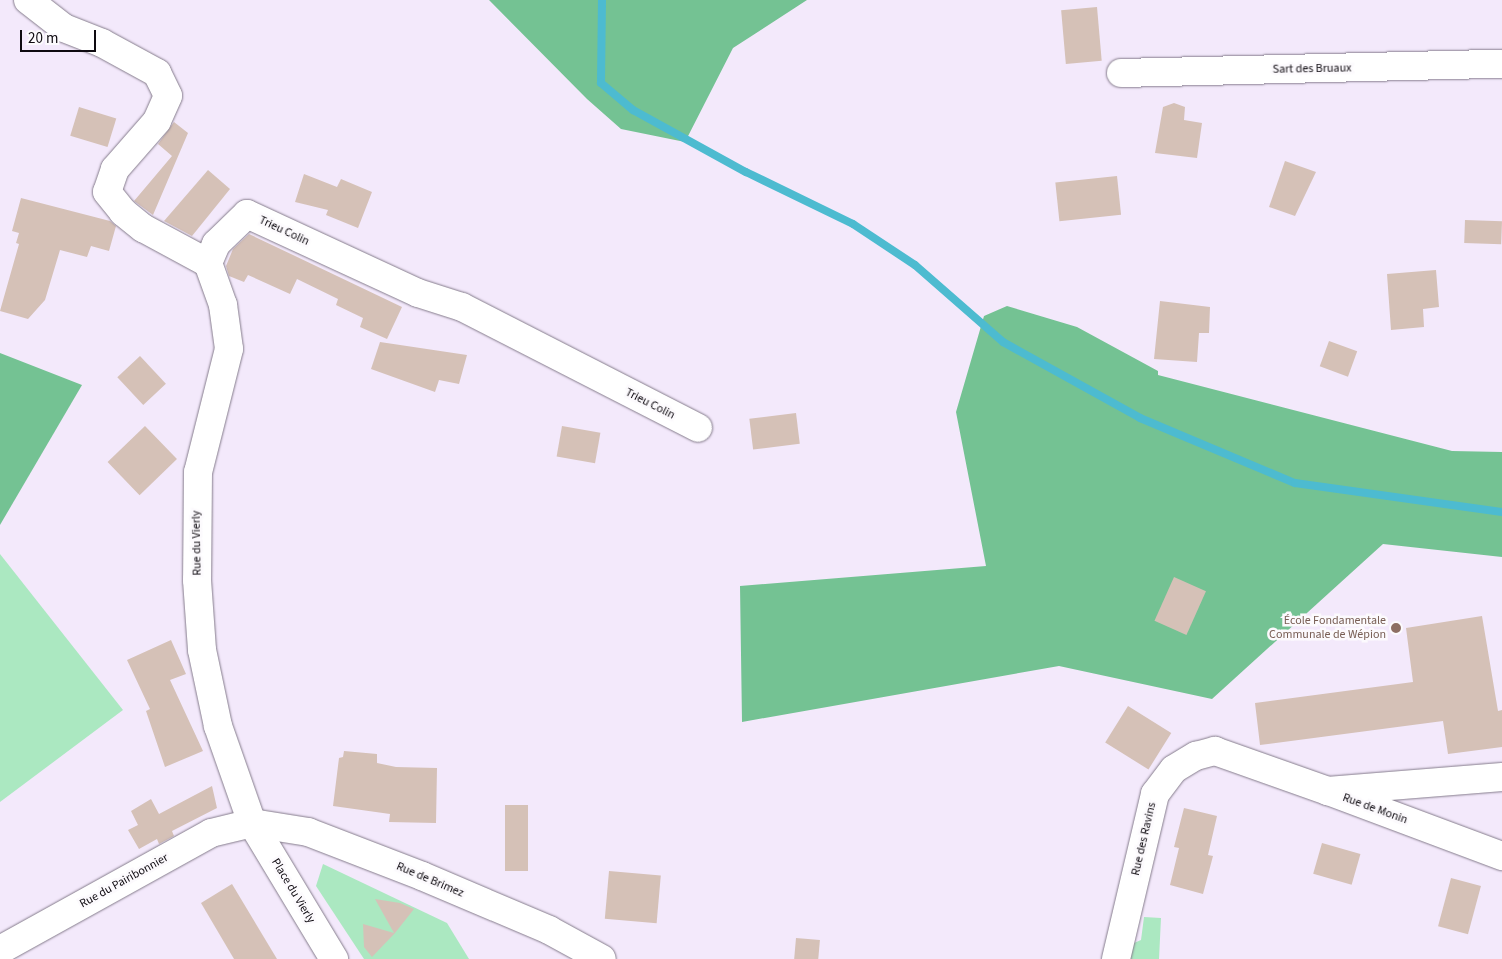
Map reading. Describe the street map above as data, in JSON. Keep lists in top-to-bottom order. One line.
{"streets":{"street":["Sart des Bruaux","Trieu Colin","Rue du Vierly","Rue de Monin","Rue des Ravins","Rue de Brimez","Rue du Pairibonnier","Place du Vierly"]},"crossings":[["Trieu Colin","Rue du Vierly"],["Rue du Vierly","Rue de Brimez"],["Rue du Vierly","Rue du Pairibonnier"],["Rue du Vierly","Place du Vierly"],["Rue de Monin","Rue des Ravins"],["Rue de Brimez","Rue du Pairibonnier"],["Rue de Brimez","Place du Vierly"],["Rue du Pairibonnier","Place du Vierly"]],"places":["École Fondamentale Communale de Wépion"],"scale_bar":"20 m"}
